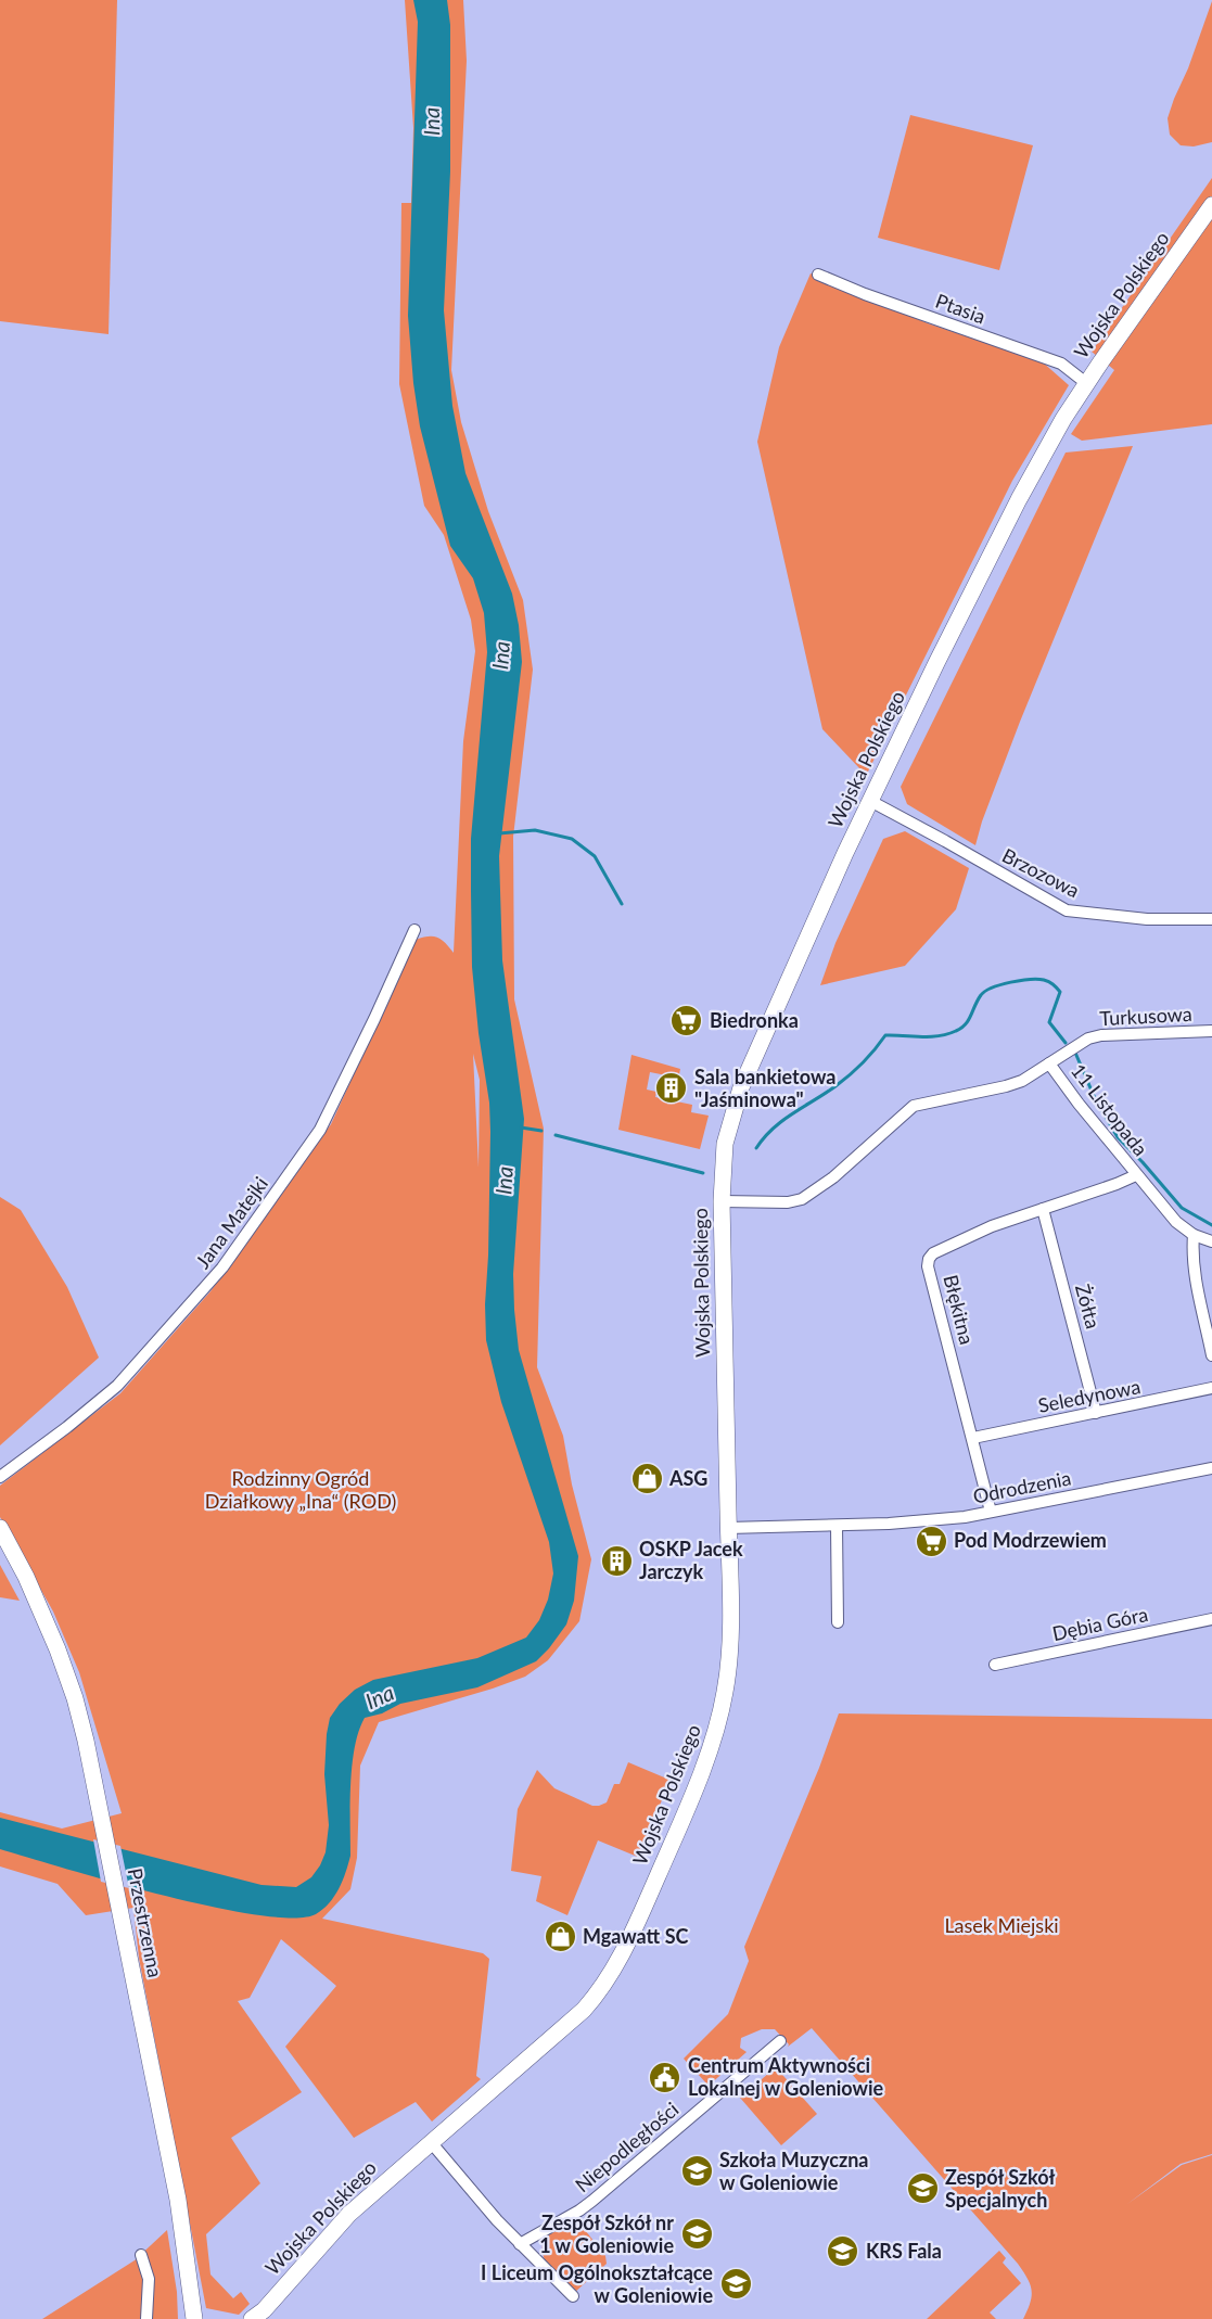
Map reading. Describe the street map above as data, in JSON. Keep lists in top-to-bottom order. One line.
{"streets":{"street":["Wojska Polskiego","Ptasia","Brzozowa","Turkusowa","11 Listopada","Jana Matejki","Żółta","Błękitna","Seledynowa","Odrodzenia","Dębia Góra","Przestrzenna","Niepodległości"]},"crossings":[["Wojska Polskiego","Ptasia"],["Wojska Polskiego","Brzozowa"],["Wojska Polskiego","11 Listopada"],["Wojska Polskiego","Odrodzenia"],["Turkusowa","11 Listopada"],["11 Listopada","Błękitna"],["Żółta","Błękitna"],["Żółta","Seledynowa"],["Błękitna","Seledynowa"],["Błękitna","Odrodzenia"]],"water":["Ina"],"parks":["Rodzinny Ogród Działkowy „Ina“ (ROD)","Lasek Miejski"],"places":{"supermarket":["Biedronka","Pod Modrzewiem"],"building":["Sala bankietowa \"Jaśminowa\"","OSKP Jacek Jarczyk"],"shop":["ASG","Mgawatt SC"],"public building":["Centrum Aktywności Lokalnej w Goleniowie"],"school or university":["Szkoła Muzyczna w Goleniowie","Zespół Szkół Specjalnych","Zespół Szkół nr 1 w Goleniowie","KRS Fala","I Liceum Ogólnokształcące w Goleniowie"]}}
